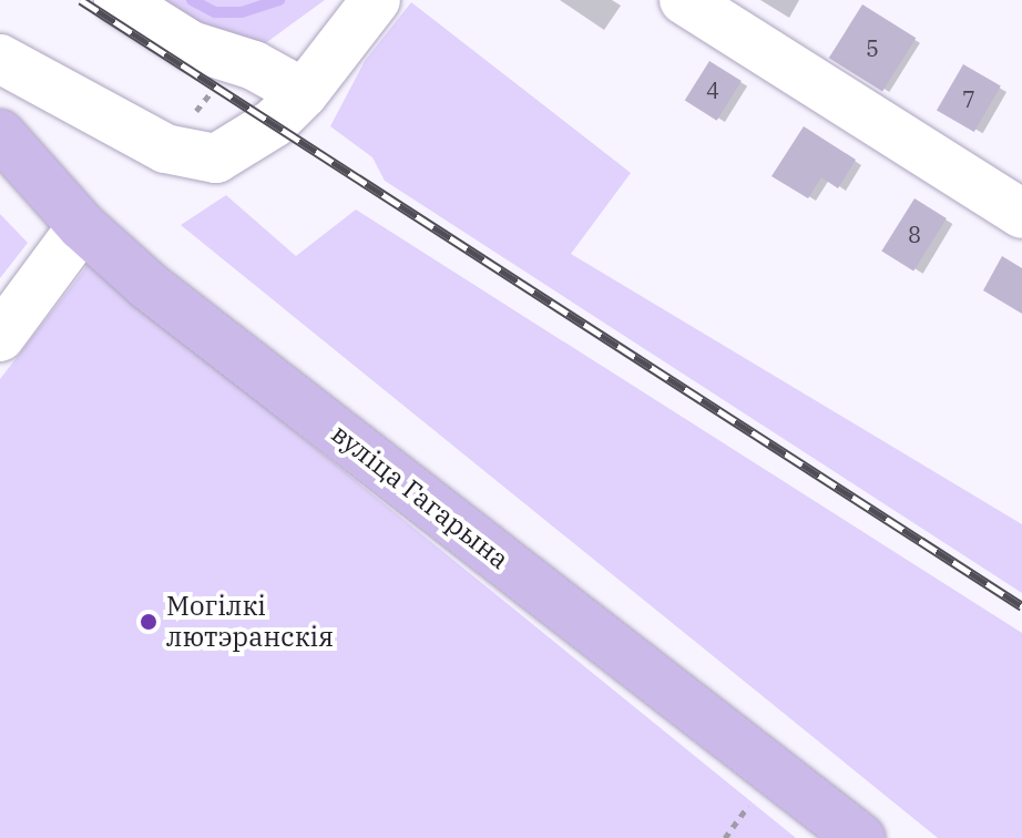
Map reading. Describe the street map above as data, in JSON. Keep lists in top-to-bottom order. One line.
{"streets":{"main road":["вуліца Гагарына"]},"places":["Могілкі лютэранскія"],"house_numbers":["5","4","7","8"]}
